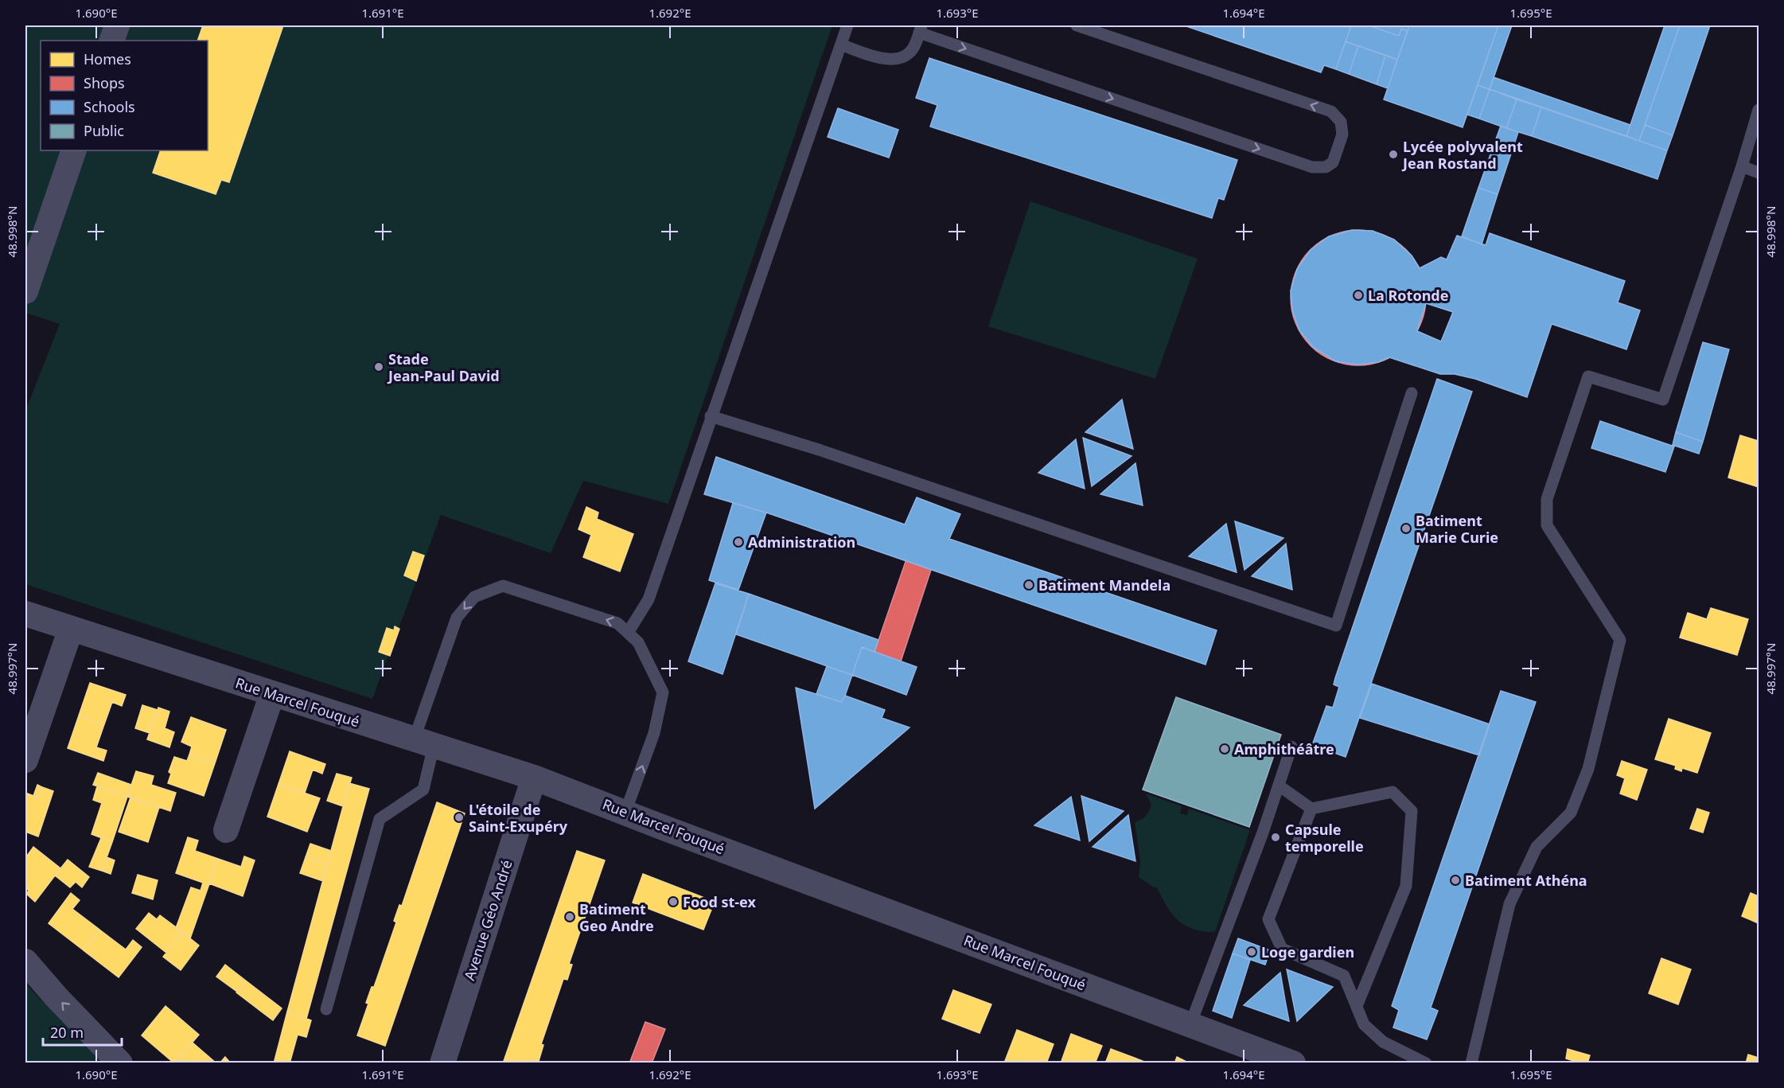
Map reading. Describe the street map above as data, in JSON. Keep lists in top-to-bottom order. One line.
{"streets":{"street":["Rue Marcel Fouqué","Avenue Géo André"]},"crossings":[["Rue Marcel Fouqué","Avenue Géo André"]],"places":["Lycée polyvalent Jean Rostand","La Rotonde","Stade Jean-Paul David","Batiment Marie Curie","Administration","Batiment Mandela","Amphithéâtre","L'étoile de Saint-Exupéry","Capsule temporelle","Batiment Athéna","Food st-ex","Batiment Geo Andre","Loge gardien"],"legend":["Homes","Shops","Schools","Public"],"scale_bar":"20 m","coordinates":["1.690°E","1.691°E","1.692°E","1.693°E","1.694°E","1.695°E","48.998°N","48.997°N"]}
